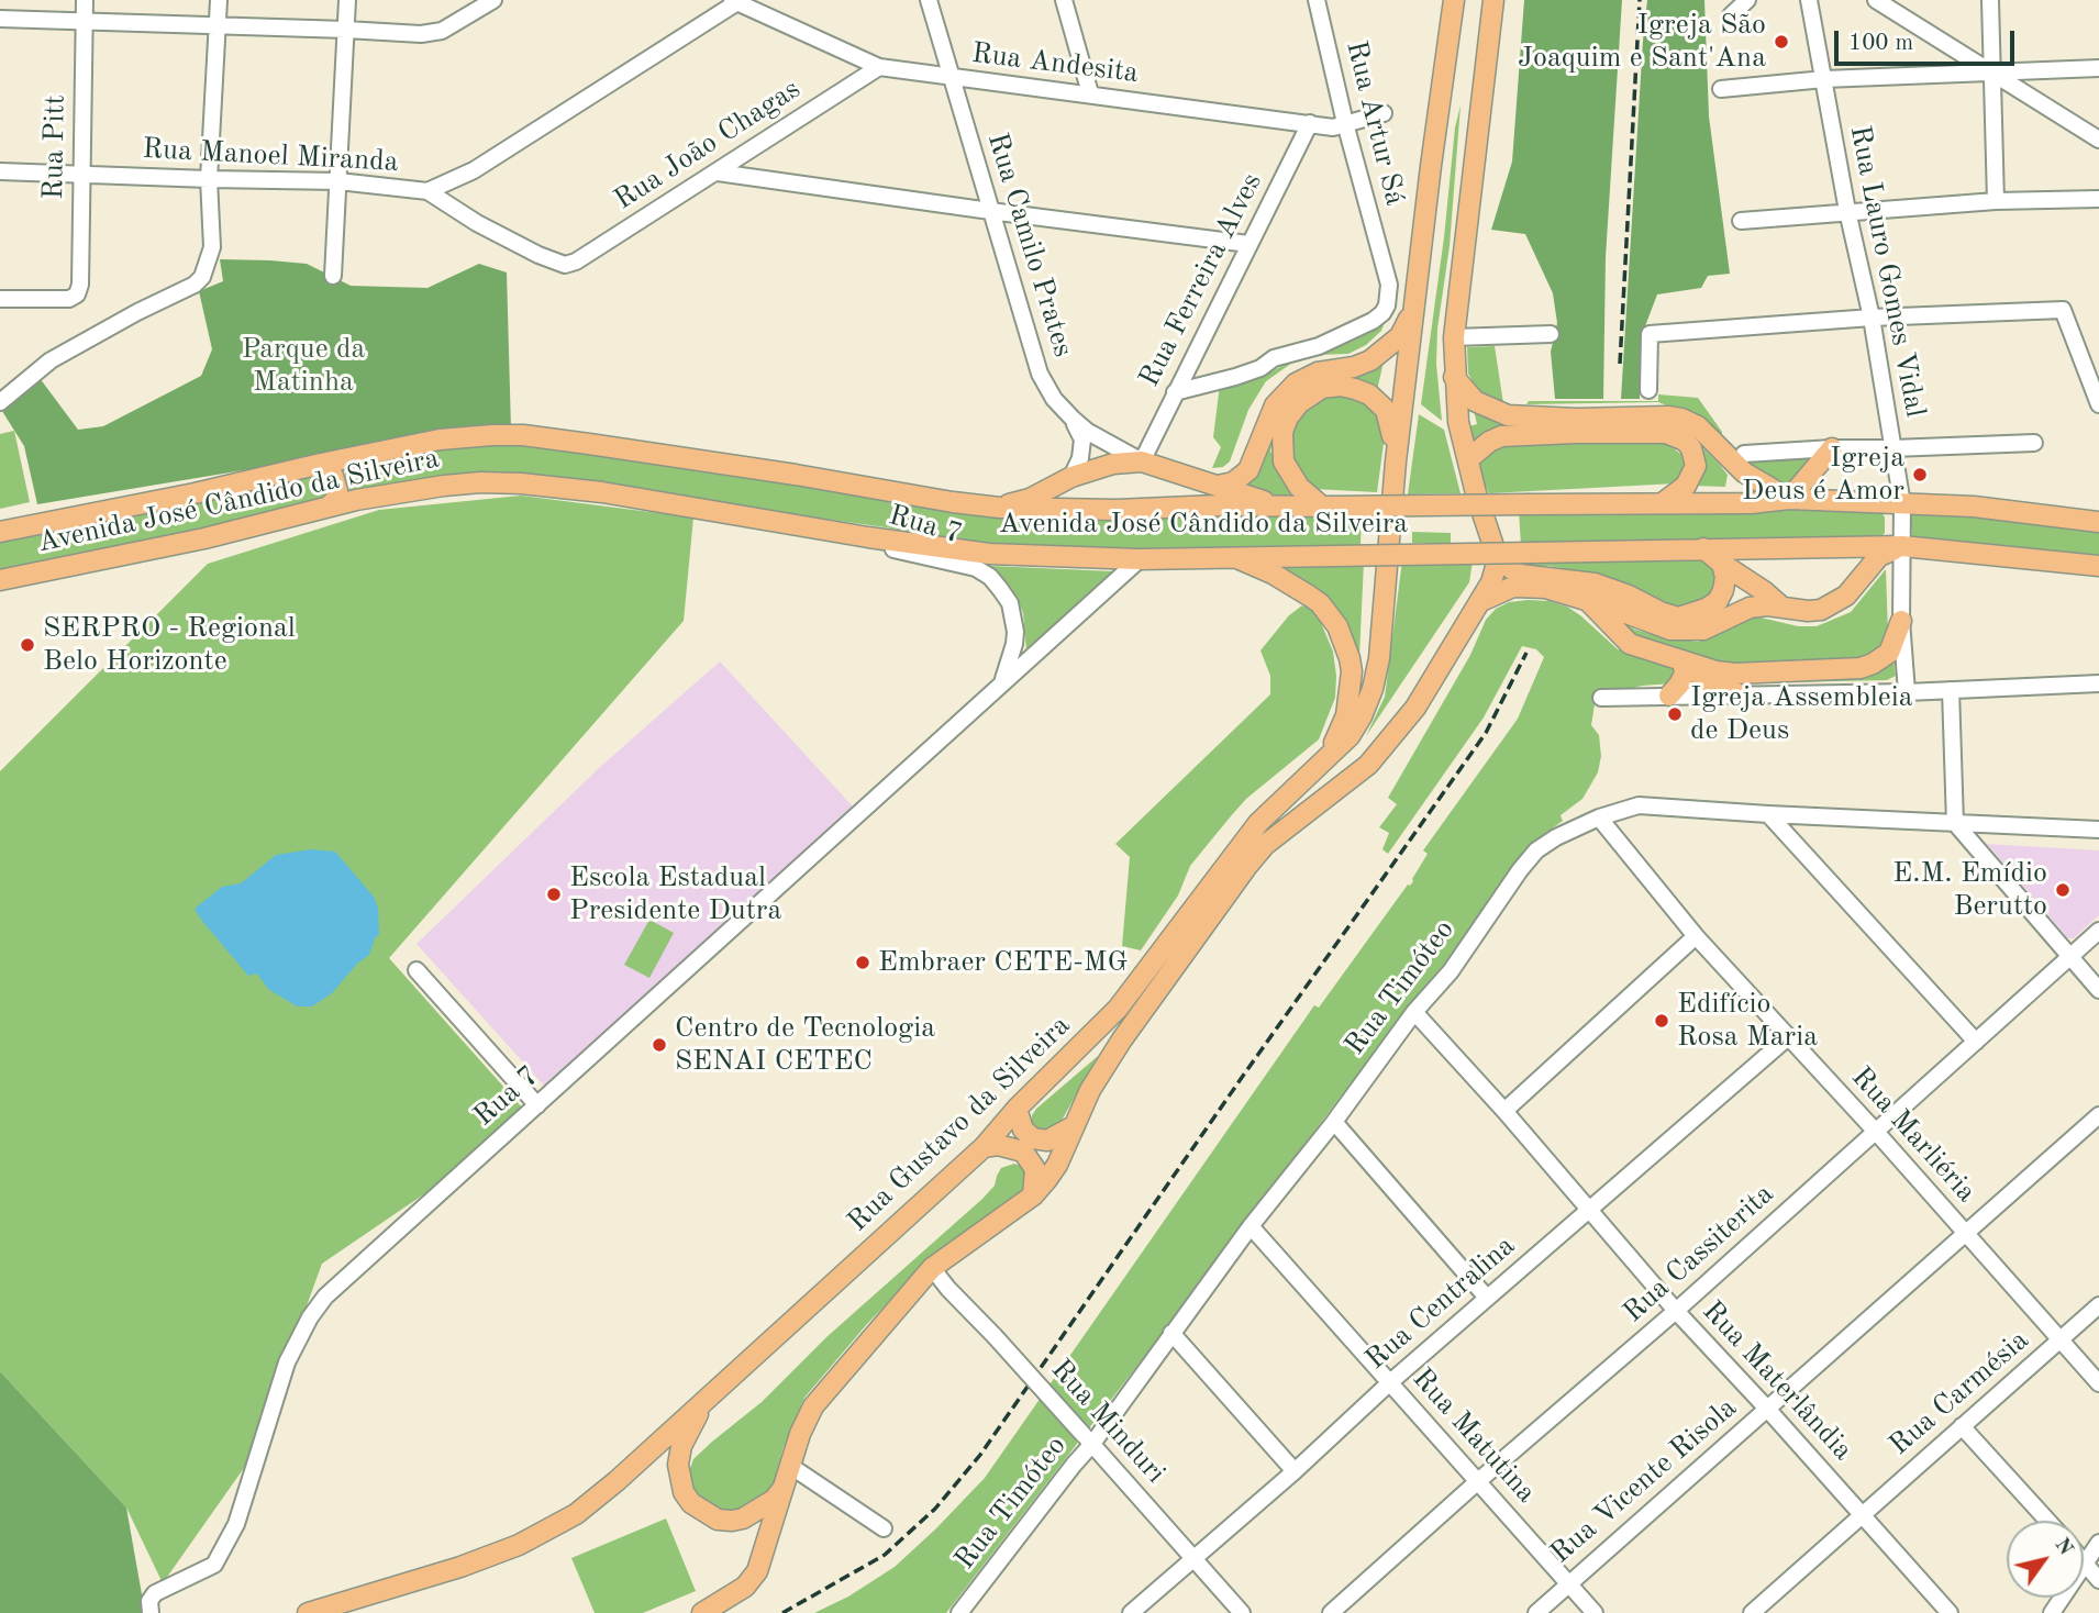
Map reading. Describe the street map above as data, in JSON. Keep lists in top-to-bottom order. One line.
{"streets":{"main road":["Avenida José Cândido da Silveira","Rua Gustavo da Silveira"],"street":["Rua Andesita","Rua Artur Sá","Rua João Chagas","Rua Pitt","Rua Manoel Miranda","Rua Camilo Prates","Rua Lauro Gomes Vidal","Rua Ferreira Alves","Rua 7","Rua Timóteo","Rua Marliéria","Rua Cassiterita","Rua Centralina","Rua Materlândia","Rua Carmésia","Rua Minduri","Rua Matutina","Rua Vicente Risola"]},"crossings":[["Rua Andesita","Rua Artur Sá"],["Rua Andesita","Rua João Chagas"],["Rua Andesita","Rua Camilo Prates"],["Rua Andesita","Rua Ferreira Alves"],["Rua Artur Sá","Rua Ferreira Alves"],["Rua João Chagas","Rua Manoel Miranda"],["Rua Pitt","Rua Manoel Miranda"],["Rua Camilo Prates","Rua Ferreira Alves"],["Rua Lauro Gomes Vidal","Avenida José Cândido da Silveira"],["Avenida José Cândido da Silveira","Rua 7"],["Rua Timóteo","Rua Marliéria"],["Rua Timóteo","Rua Materlândia"],["Rua Timóteo","Rua Minduri"],["Rua Timóteo","Rua Matutina"],["Rua Marliéria","Rua Cassiterita"],["Rua Marliéria","Rua Centralina"],["Rua Marliéria","Rua Carmésia"],["Rua Marliéria","Rua Vicente Risola"],["Rua Cassiterita","Rua Materlândia"],["Rua Cassiterita","Rua Matutina"],["Rua Centralina","Rua Materlândia"],["Rua Centralina","Rua Minduri"],["Rua Centralina","Rua Matutina"],["Rua Materlândia","Rua Carmésia"],["Rua Materlândia","Rua Vicente Risola"],["Rua Matutina","Rua Vicente Risola"]],"parks":["Parque da Matinha"],"places":["Igreja São Joaquim e Sant'Ana","Igreja Deus é Amor","SERPRO - Regional Belo Horizonte","Igreja Assembleia de Deus","E.M. Emídio Berutto","Escola Estadual Presidente Dutra","Embraer CETE-MG","Edifício Rosa Maria","Centro de Tecnologia SENAI CETEC"],"scale_bar":"100 m","north":"top right"}
